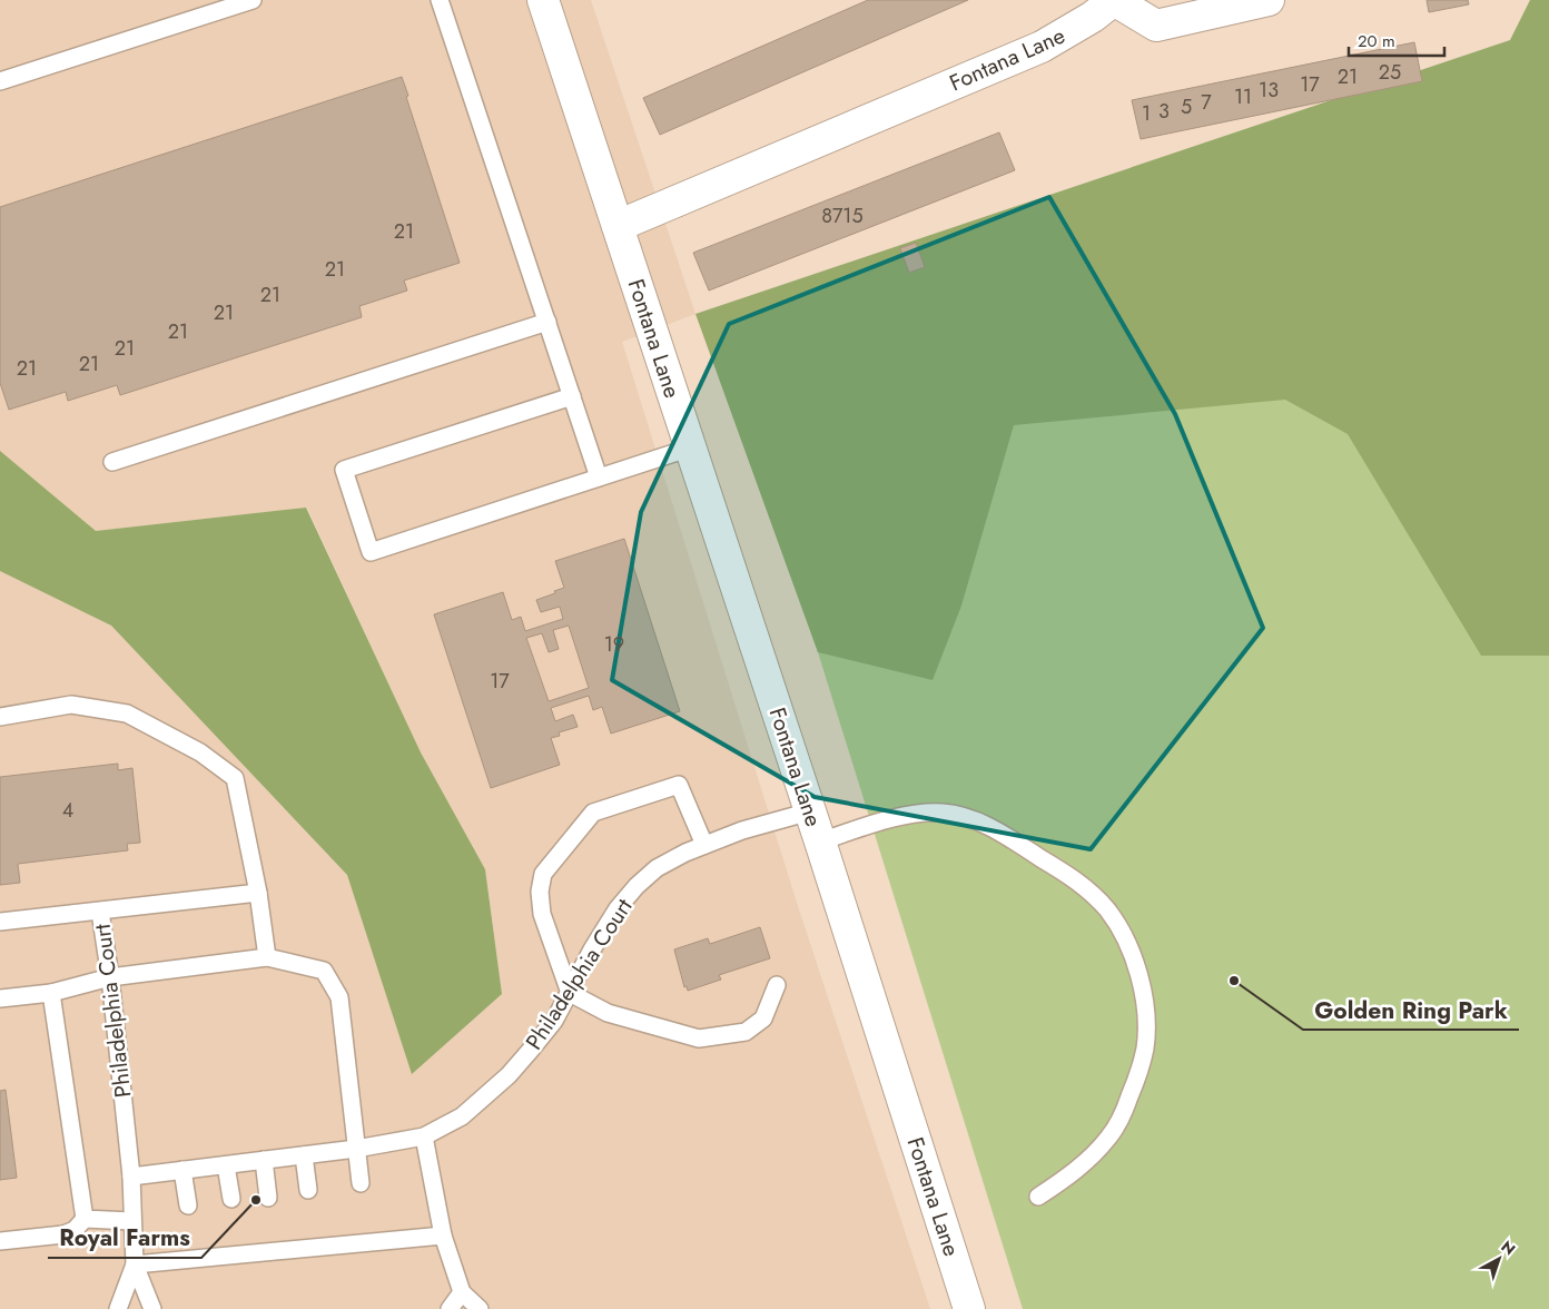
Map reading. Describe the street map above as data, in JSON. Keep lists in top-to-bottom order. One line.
{"streets":{"street":["Fontana Lane"],"lane":["Philadelphia Court"]},"crossings":[["Fontana Lane","Philadelphia Court"]],"places":["Golden Ring Park","Royal Farms"],"house_numbers":["25","21","17","13","11","7","5","3","1","8715","21","21","21","21","21","21","21","21","19","17","4"],"scale_bar":"20 m","north":"top right"}
